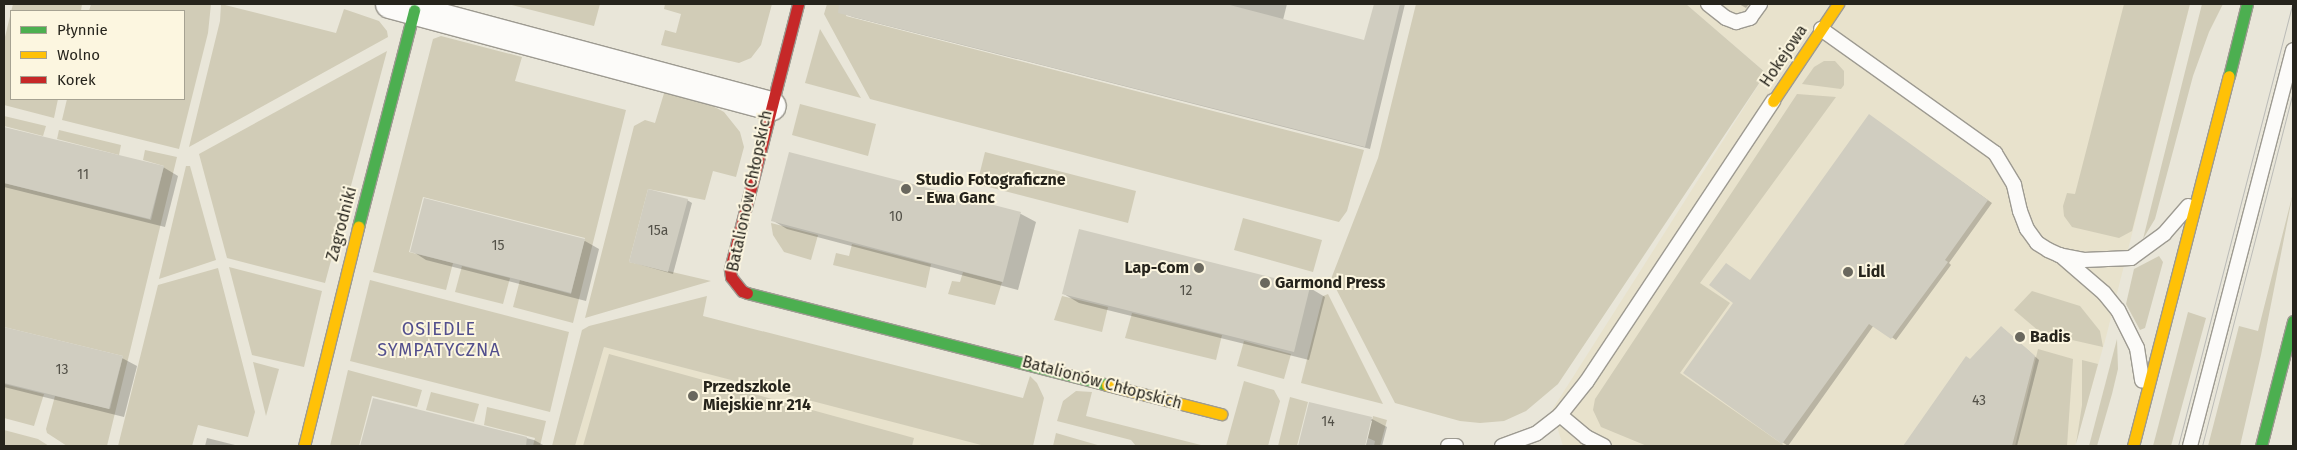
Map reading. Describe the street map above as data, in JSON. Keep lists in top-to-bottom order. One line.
{"streets":{"street":["Hokejowa","Batalionów Chłopskich","Zagrodniki"]},"crossings":[["Batalionów Chłopskich","Zagrodniki"]],"districts":["OSIEDLE SYMPATYCZNA"],"places":["Studio Fotograficzne - Ewa Ganc","Lap-Com","Lidl","Garmond Press","Badis","Przedszkole Miejskie nr 214"],"house_numbers":["11","10","15a","15","12","13","43","14"],"legend":["Płynnie","Wolno","Korek"]}
